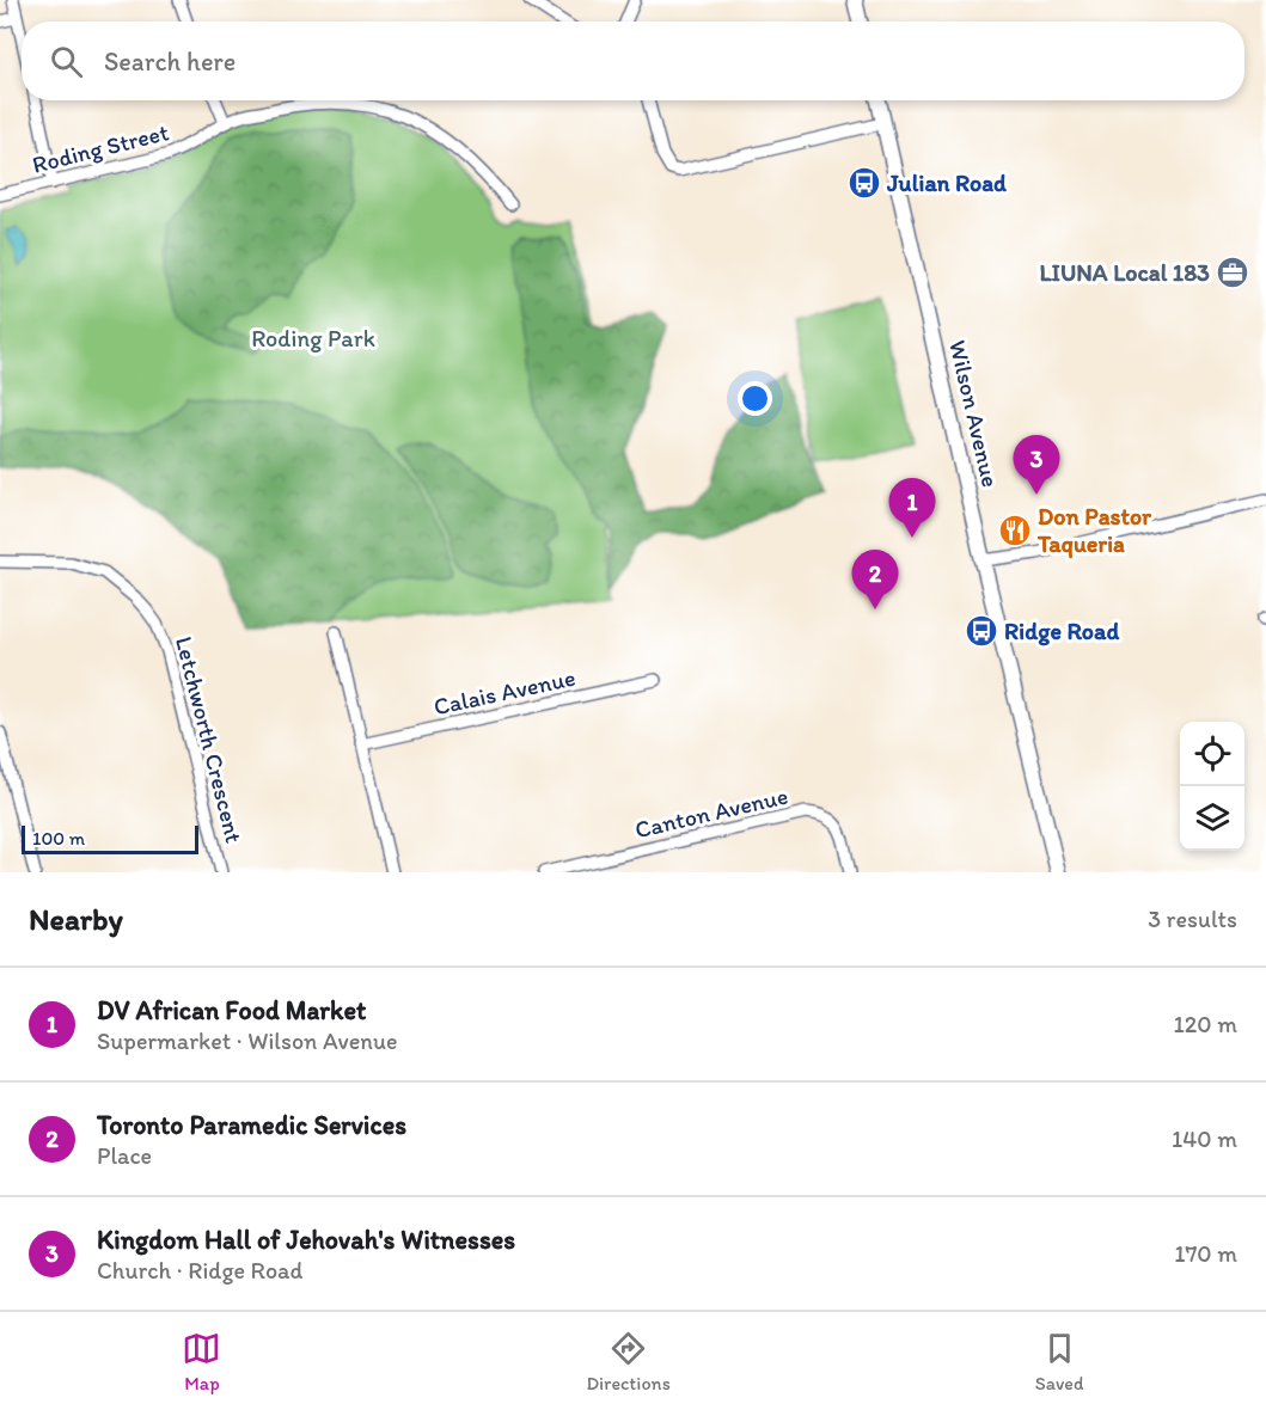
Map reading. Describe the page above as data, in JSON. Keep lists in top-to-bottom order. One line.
{"streets":{"main road":["Wilson Avenue"],"street":["Roding Street","Calais Avenue","Letchworth Crescent","Canton Avenue"]},"parks":["Roding Park"],"places":{"bus stop":["Julian Road","Ridge Road"],"office":["LIUNA Local 183"],"restaurant":["Don Pastor Taqueria"]},"scale_bar":"100 m","page":{"search":"Search here","pins":["3","1","2"],"scale":"100 m","heading":["Nearby","3 results"],"list":[{"mark":"1","name":"DV African Food Market","note":"Supermarket · Wilson Avenue","value":"120 m"},{"mark":"2","name":"Toronto Paramedic Services","note":"Place","value":"140 m"},{"mark":"3","name":"Kingdom Hall of Jehovah's Witnesses","note":"Church · Ridge Road","value":"170 m"}],"nav":["Map","Directions","Saved"]}}
